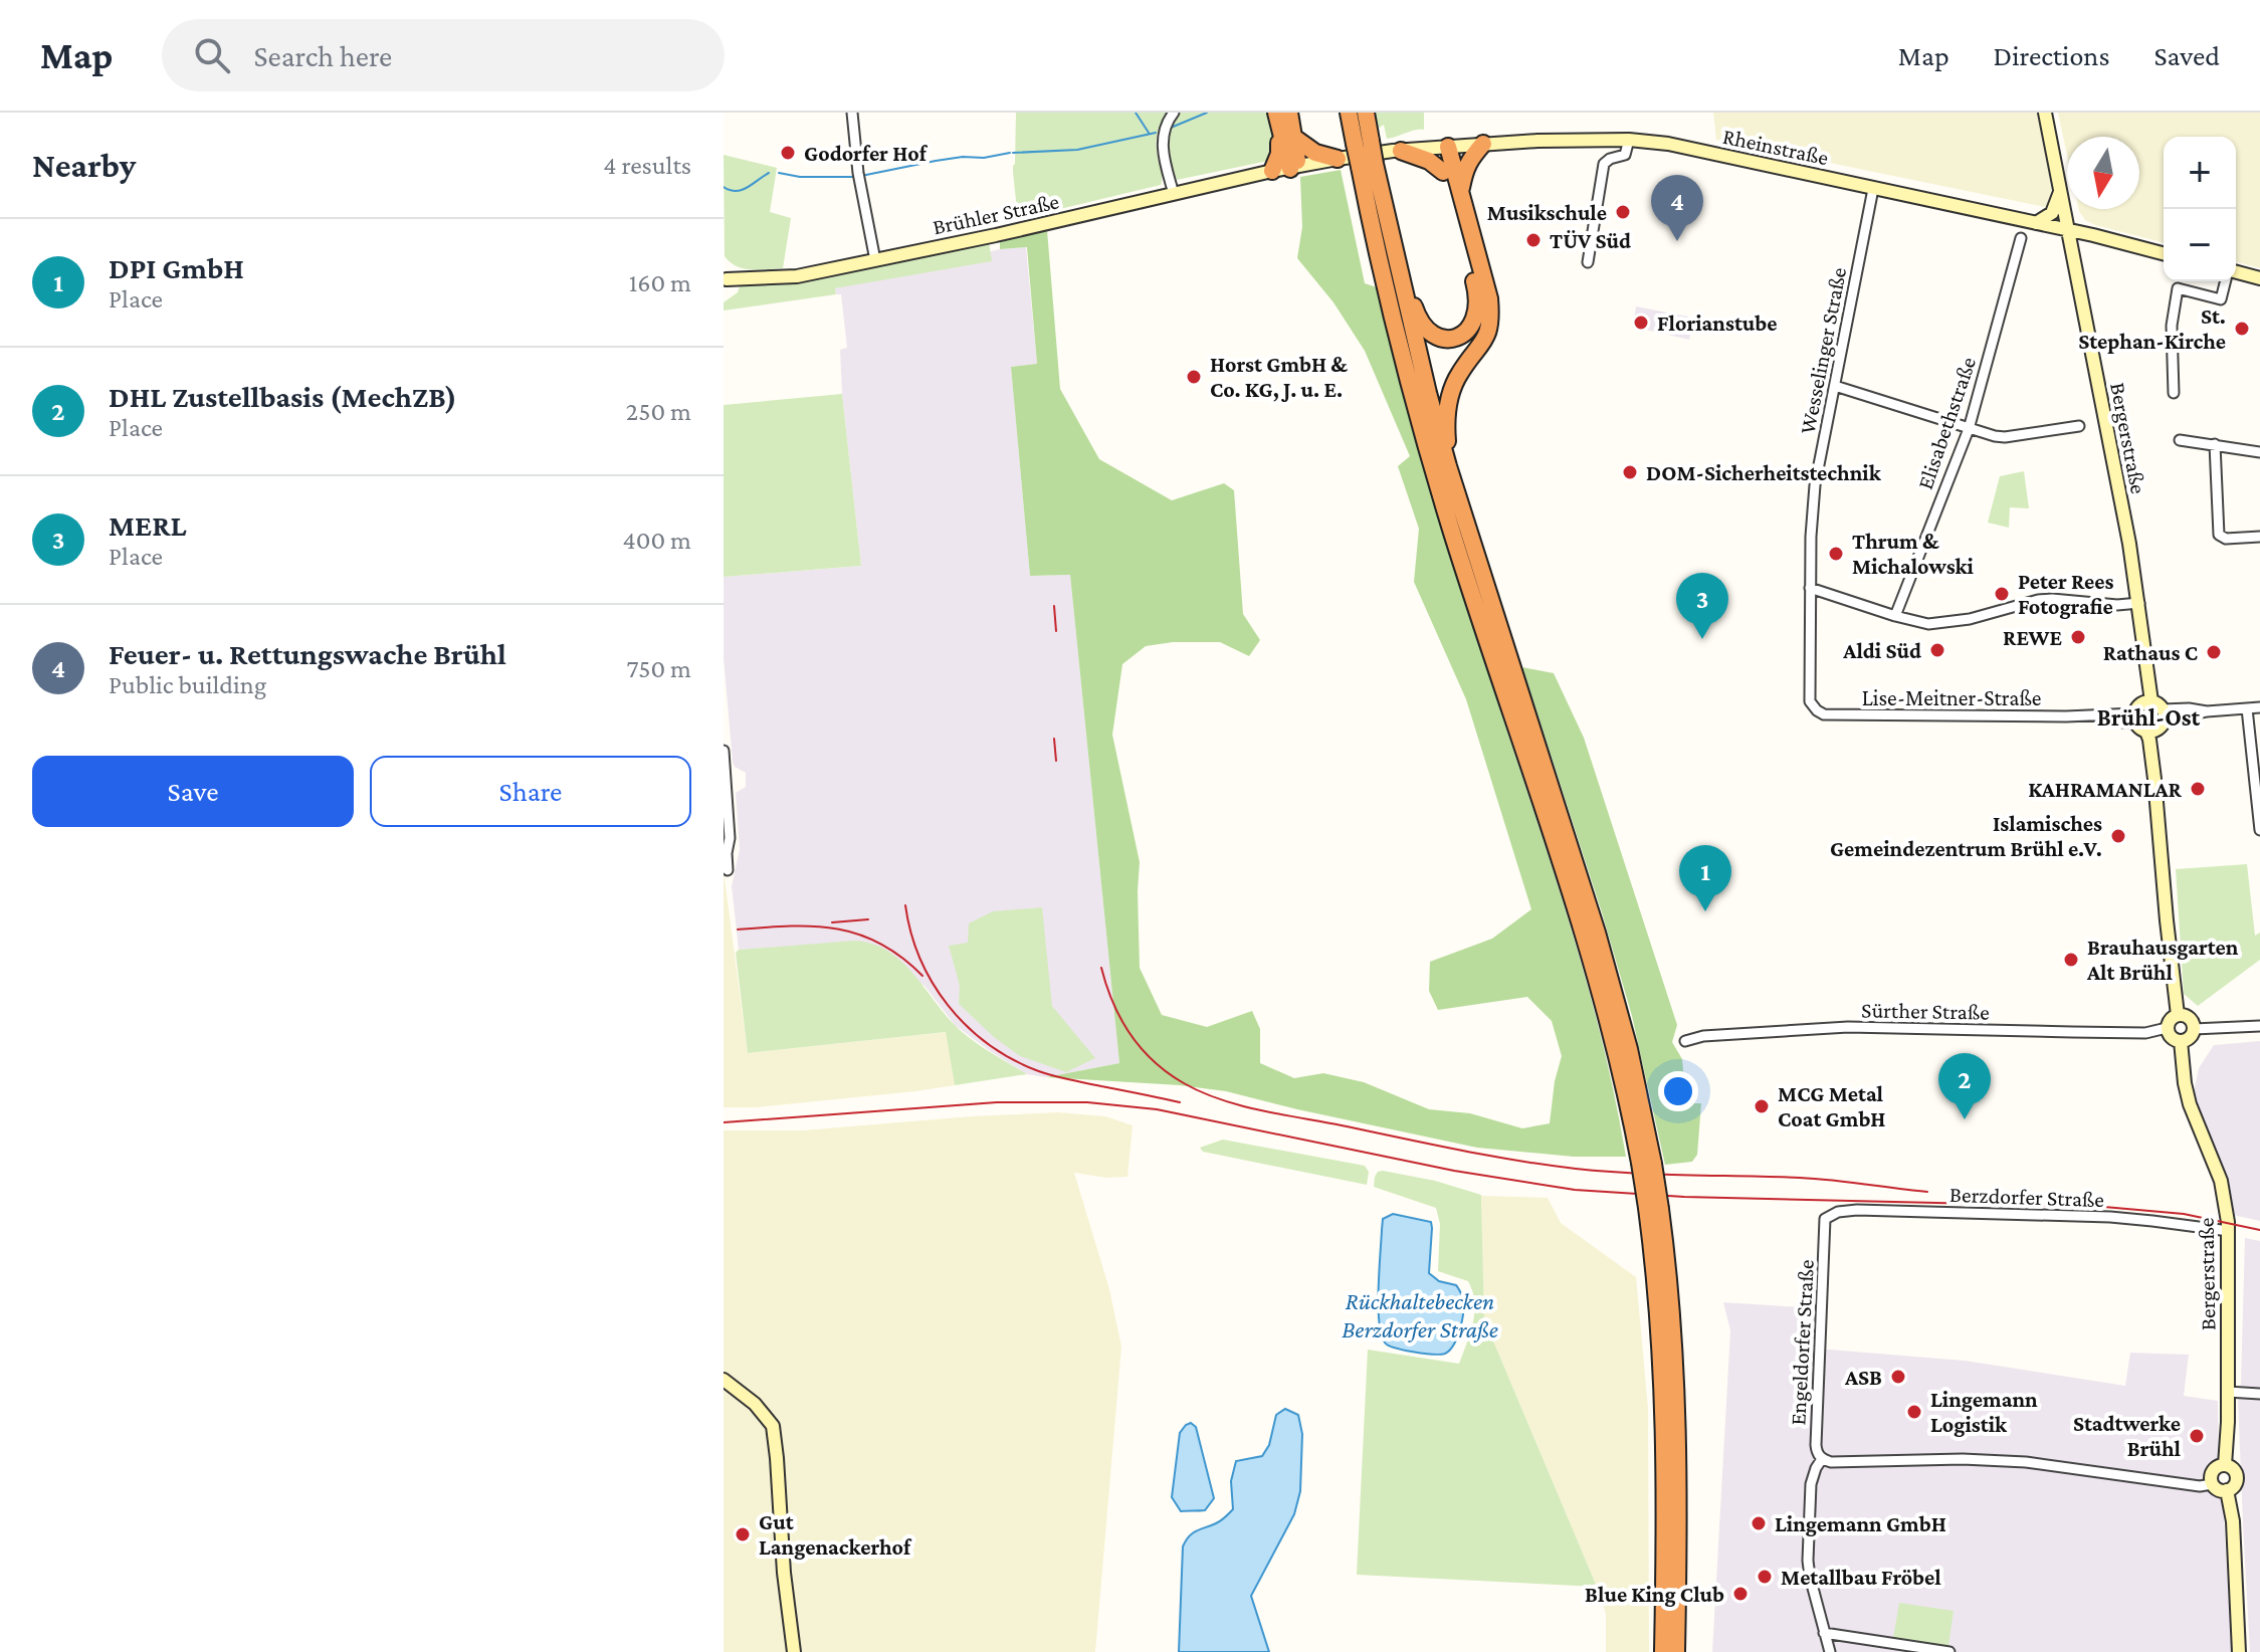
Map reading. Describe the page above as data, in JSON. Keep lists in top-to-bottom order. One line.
{"streets":{"street":["Rheinstraße","Brühler Straße","Wesselinger Straße","Elisabethstraße","Bergerstraße","Lise-Meitner-Straße","Sürther Straße","Berzdorfer Straße","Engeldorfer Straße"]},"crossings":[["Rheinstraße","Brühler Straße"],["Rheinstraße","Wesselinger Straße"],["Rheinstraße","Bergerstraße"],["Wesselinger Straße","Lise-Meitner-Straße"],["Bergerstraße","Lise-Meitner-Straße"],["Bergerstraße","Sürther Straße"],["Bergerstraße","Berzdorfer Straße"],["Berzdorfer Straße","Engeldorfer Straße"]],"districts":["Brühl-Ost"],"water":["Rückhaltebecken Berzdorfer Straße"],"places":["Godorfer Hof","Musikschule","TÜV Süd","Florianstube","St. Stephan-Kirche","Horst GmbH & Co. KG, J. u. E.","DOM-Sicherheitstechnik","Thrum & Michalowski","Peter Rees Fotografie","REWE","Aldi Süd","Rathaus C","KAHRAMANLAR","Islamisches Gemeindezentrum Brühl e.V.","Brauhausgarten Alt Brühl","MCG Metal Coat GmbH","ASB","Lingemann Logistik","Stadtwerke Brühl","Lingemann GmbH","Gut Langenackerhof","Metallbau Fröbel","Blue King Club"],"north":"bottom","page":{"header":"Map","search":"Search here","nav":["Map","Directions","Saved"],"heading":["Nearby","4 results"],"map_buttons":["+","−"],"pins":["4","3","1","2"],"list":[{"mark":"1","name":"DPI GmbH","note":"Place","value":"160 m"},{"mark":"2","name":"DHL Zustellbasis (MechZB)","note":"Place","value":"250 m"},{"mark":"3","name":"MERL","note":"Place","value":"400 m"},{"mark":"4","name":"Feuer- u. Rettungswache Brühl","note":"Public building","value":"750 m"}],"buttons":["Save","Share"]}}
